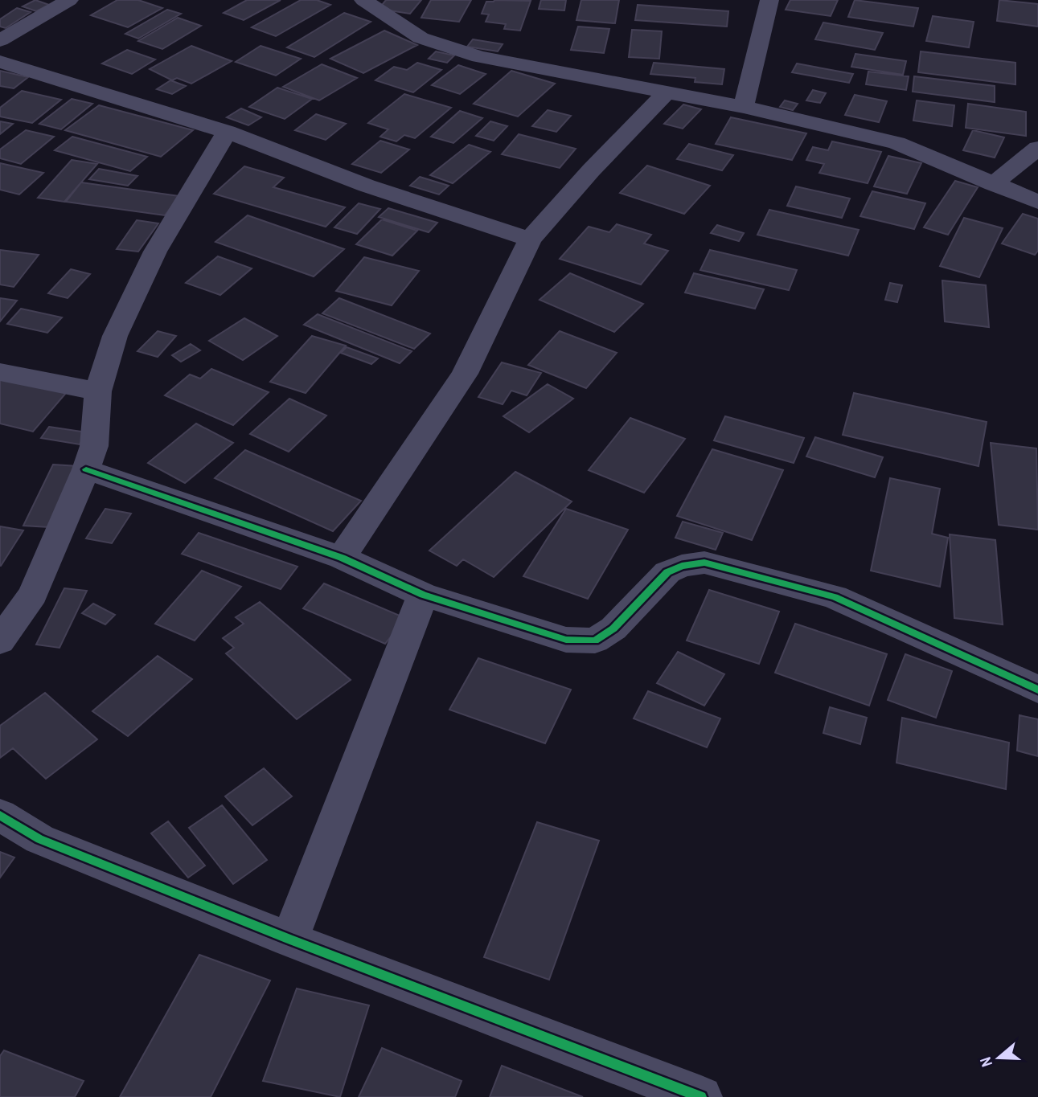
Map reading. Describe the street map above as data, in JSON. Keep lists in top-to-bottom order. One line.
{"north":"left"}
